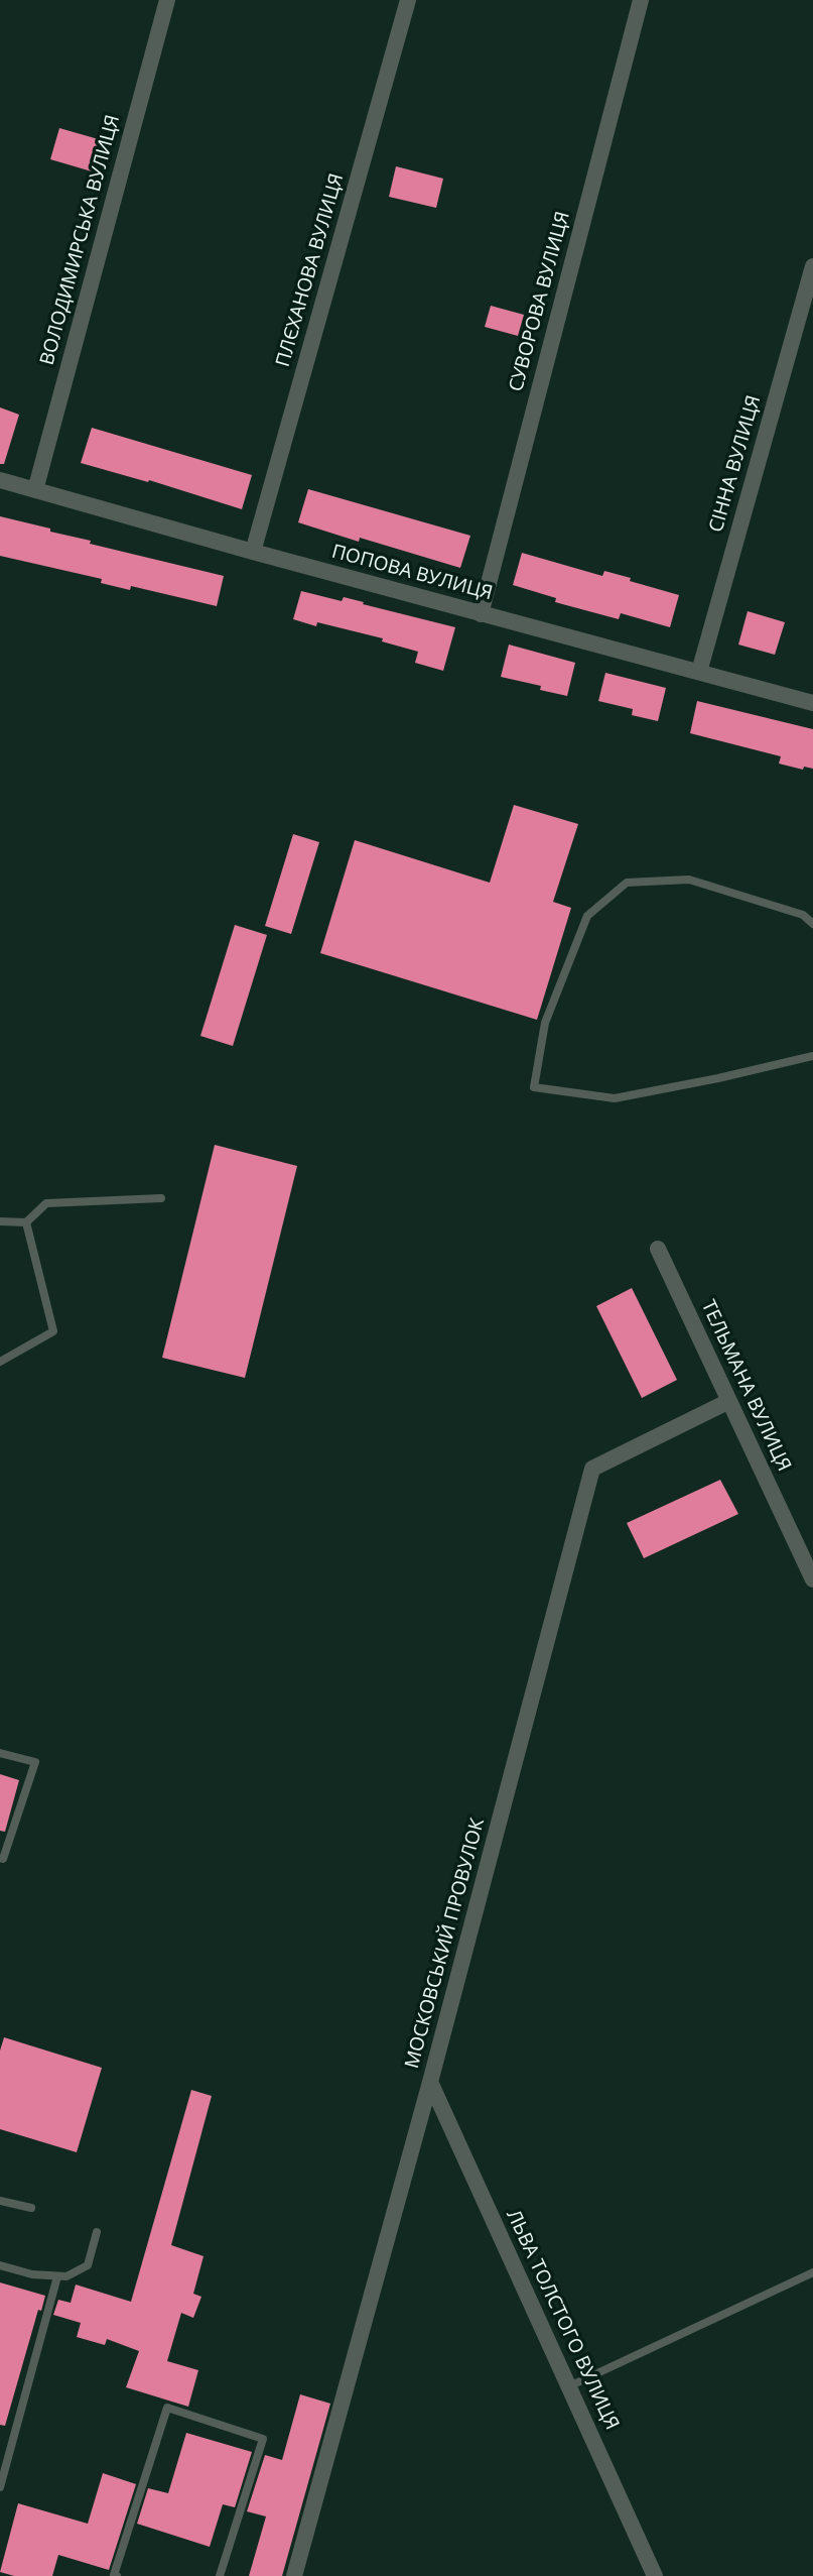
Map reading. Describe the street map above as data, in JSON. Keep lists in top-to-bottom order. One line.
{"streets":{"street":["ВОЛОДИМИРСЬКА ВУЛИЦЯ","ПЛЄХАНОВА ВУЛИЦЯ","СУВОРОВА ВУЛИЦЯ","СІННА ВУЛИЦЯ","ПОПОВА ВУЛИЦЯ","ТЕЛЬМАНА ВУЛИЦЯ","МОСКОВСЬКИЙ ПРОВУЛОК","ЛЬВА ТОЛСТОГО ВУЛИЦЯ"]},"crossings":[["ВОЛОДИМИРСЬКА ВУЛИЦЯ","ПОПОВА ВУЛИЦЯ"],["ПЛЄХАНОВА ВУЛИЦЯ","ПОПОВА ВУЛИЦЯ"],["СУВОРОВА ВУЛИЦЯ","ПОПОВА ВУЛИЦЯ"],["СІННА ВУЛИЦЯ","ПОПОВА ВУЛИЦЯ"],["ТЕЛЬМАНА ВУЛИЦЯ","МОСКОВСЬКИЙ ПРОВУЛОК"],["МОСКОВСЬКИЙ ПРОВУЛОК","ЛЬВА ТОЛСТОГО ВУЛИЦЯ"]]}
